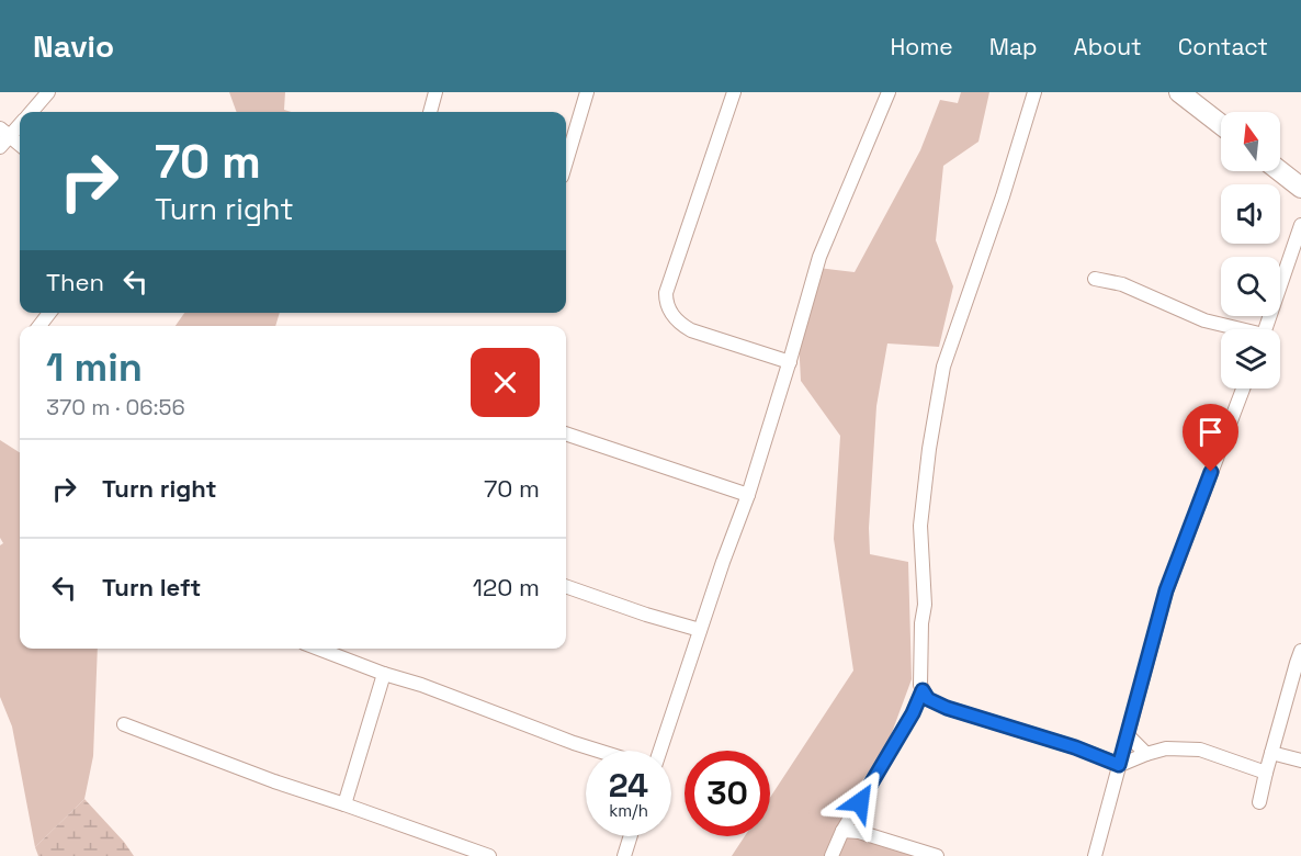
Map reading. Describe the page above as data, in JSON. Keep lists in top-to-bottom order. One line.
{"north":"top","page":{"header":"Navio","nav":["Home","Map","About","Contact"],"turn":["70 m","Turn right"],"then":"Then","heading":["1 min","370 m · 06:56"],"list":[{"name":"Turn right","value":"70 m"},{"name":"Turn left","value":"120 m"}],"speed":"24 km/h","limit":"30"}}
